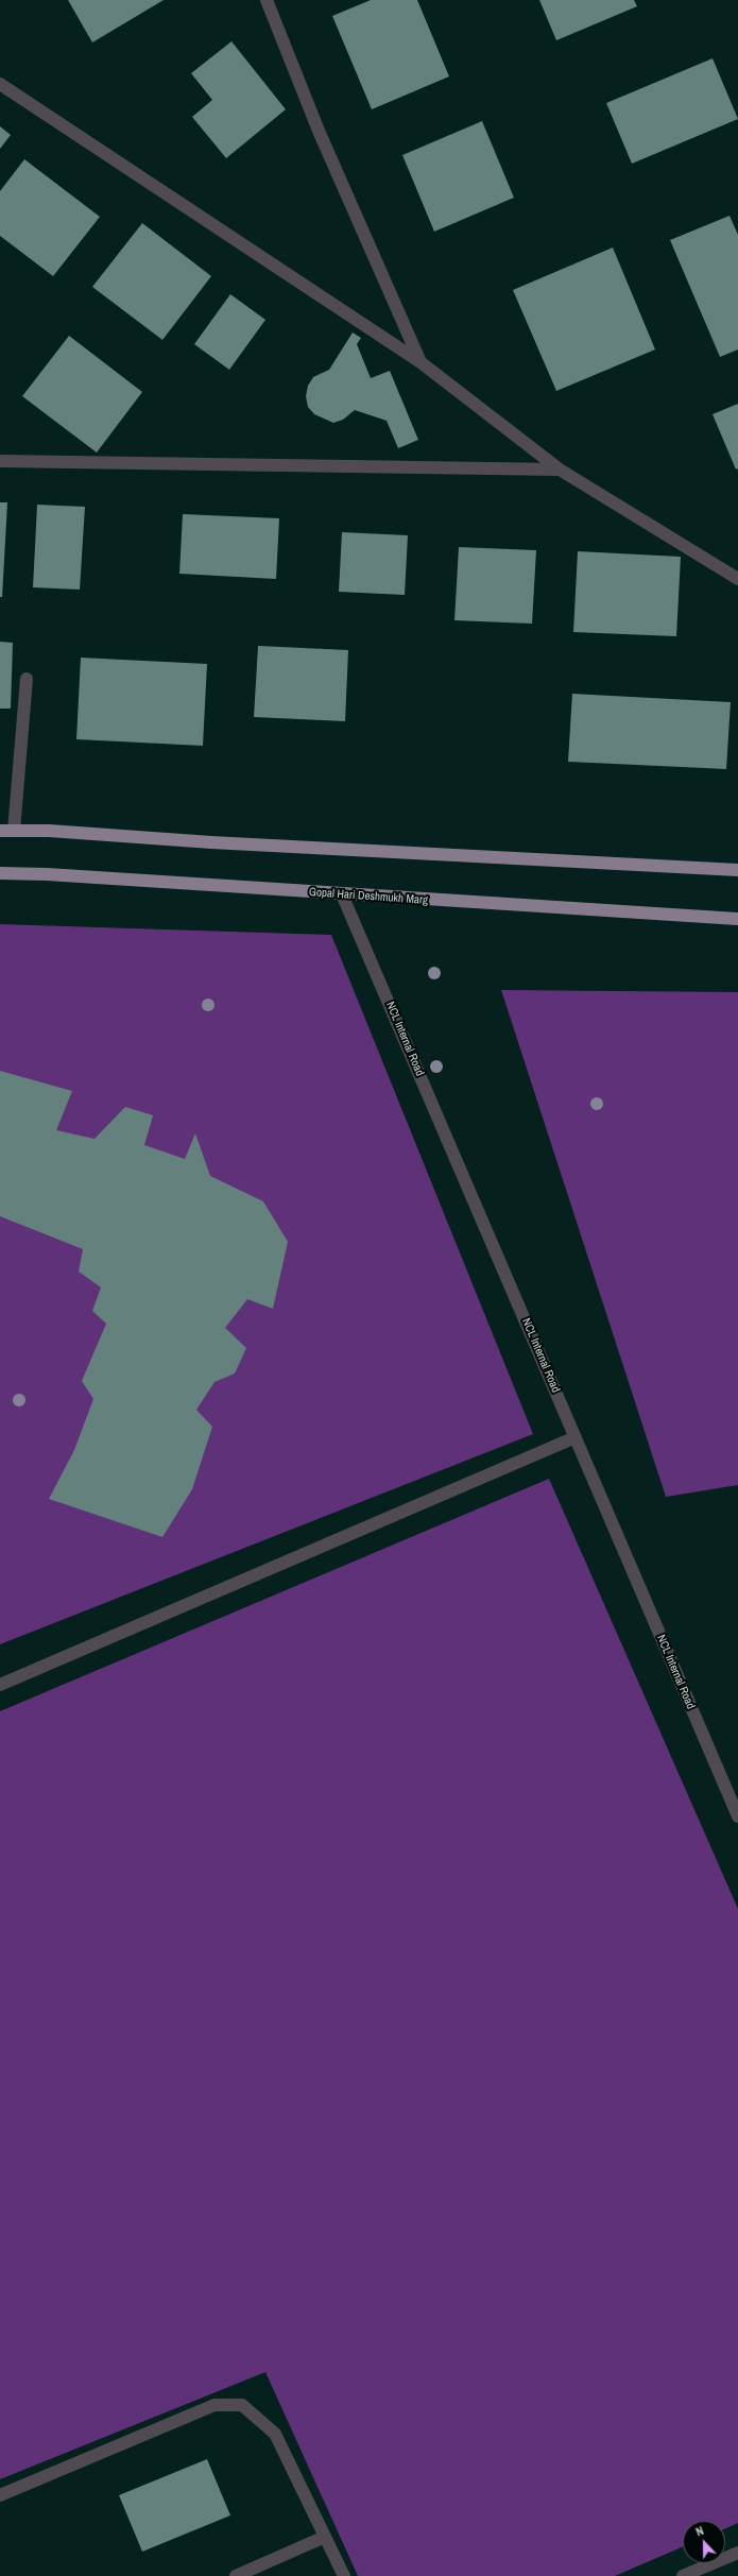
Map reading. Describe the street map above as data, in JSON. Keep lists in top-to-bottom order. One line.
{"streets":{"main road":["Gopal Hari Deshmukh Marg"],"street":["NCL Internal Road"]},"crossings":[["Gopal Hari Deshmukh Marg","NCL Internal Road"]],"north":"top"}
